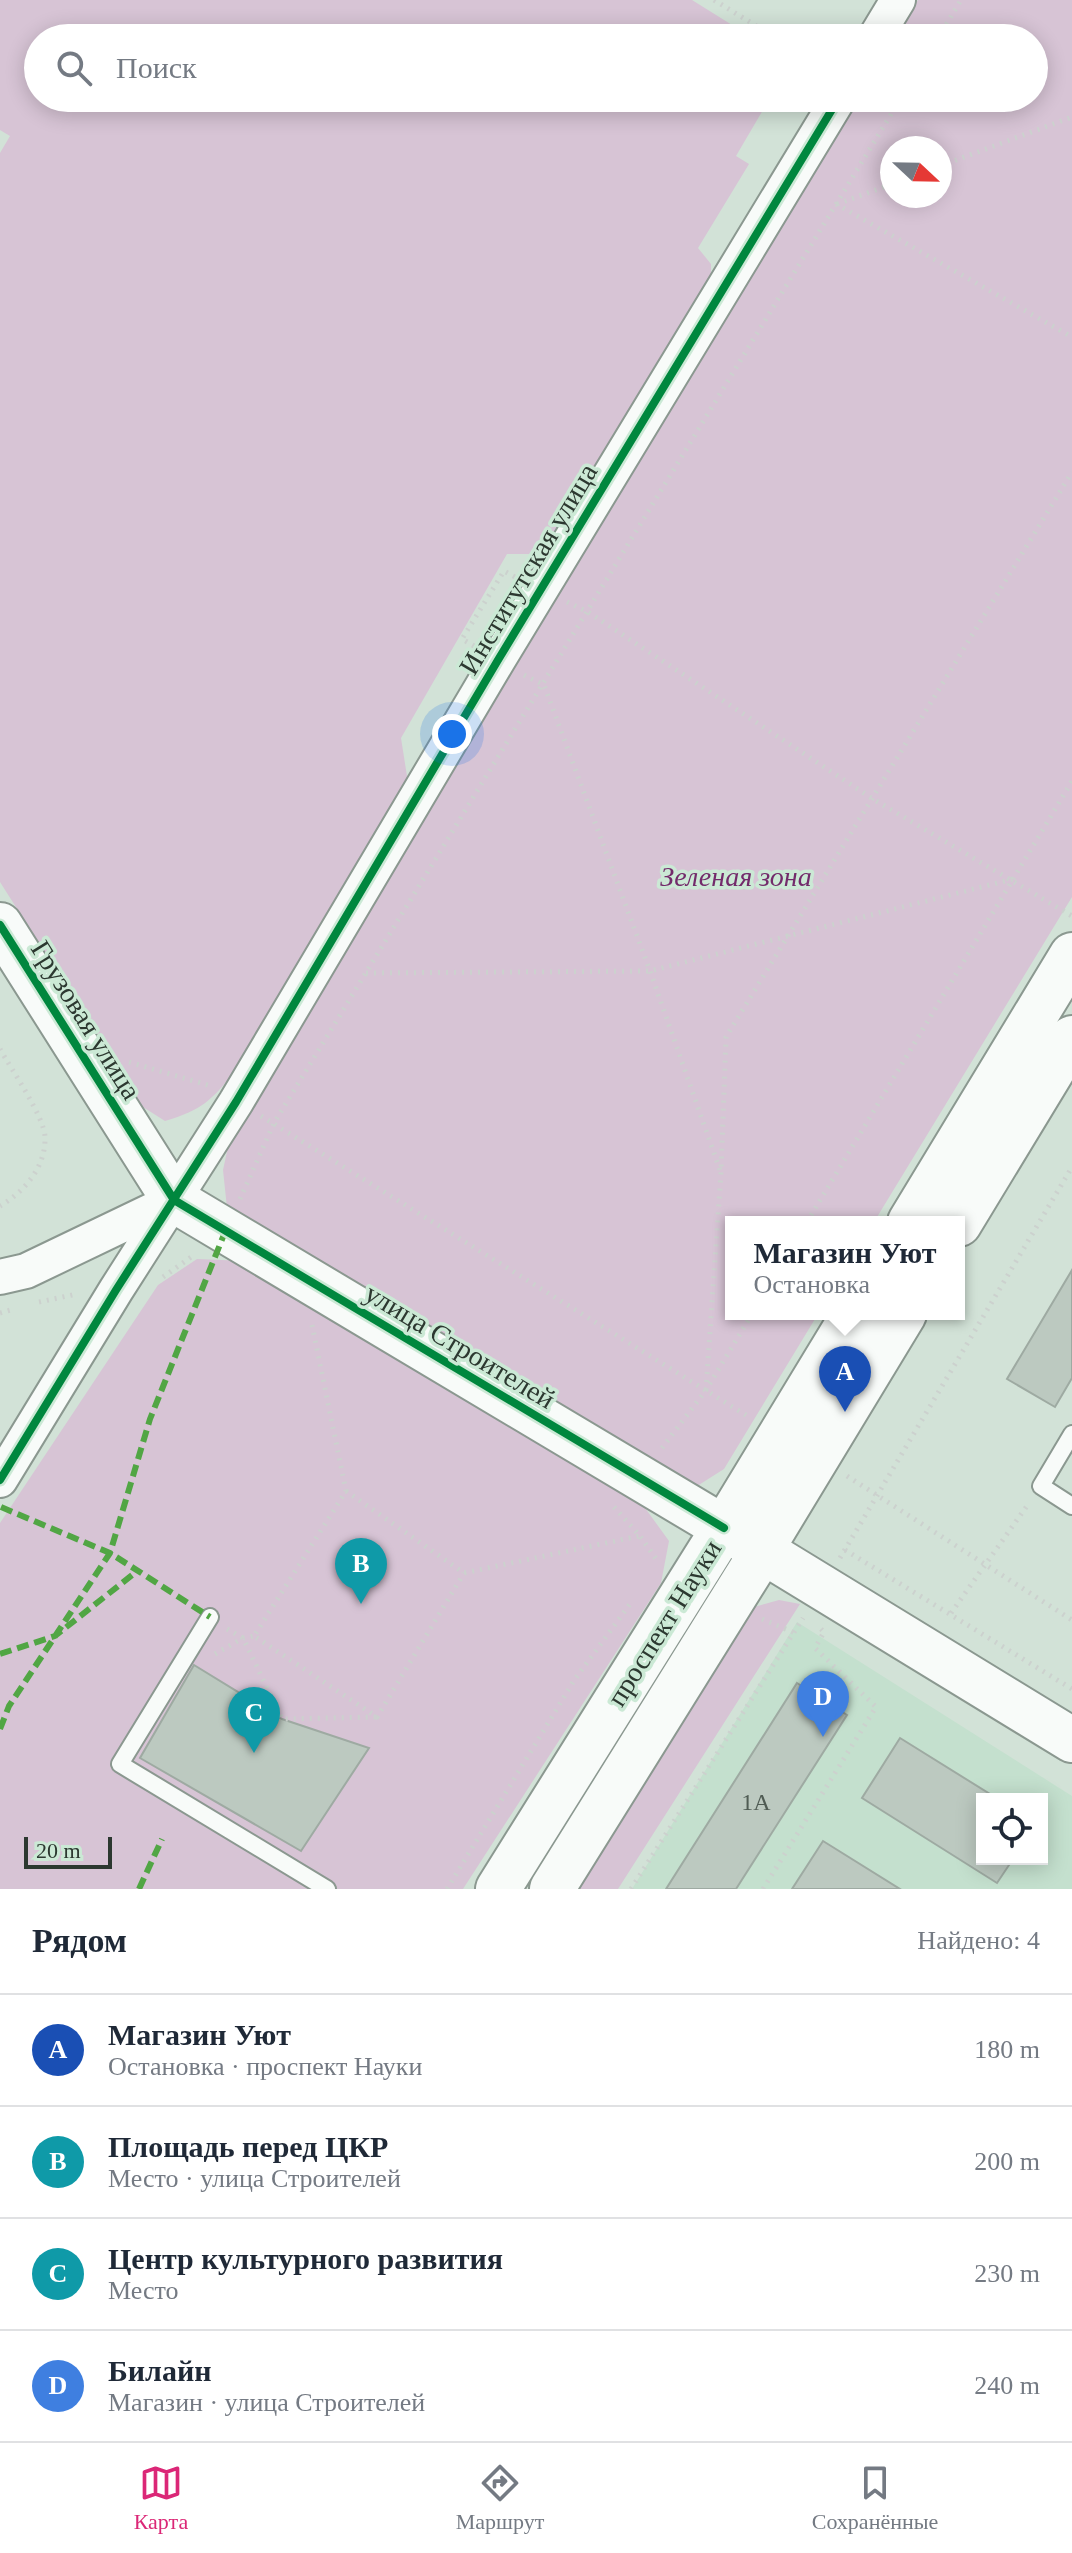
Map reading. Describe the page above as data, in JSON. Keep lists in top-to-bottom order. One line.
{"streets":{"main road":["Грузовая улица","улица Строителей","проспект Науки"],"street":["Институтская улица"]},"crossings":[["Институтская улица","Грузовая улица"],["Институтская улица","улица Строителей"],["Грузовая улица","улица Строителей"],["улица Строителей","проспект Науки"]],"parks":["Зеленая зона"],"house_numbers":["1А"],"scale_bar":"20 m","north":"right","page":{"search":"Поиск","popup":["Магазин Уют","Остановка"],"pins":["A","B","D","C"],"scale":"20 m","heading":["Рядом","Найдено: 4"],"list":[{"mark":"A","name":"Магазин Уют","note":"Остановка · проспект Науки","value":"180 m"},{"mark":"B","name":"Площадь перед ЦКР","note":"Место · улица Строителей","value":"200 m"},{"mark":"C","name":"Центр культурного развития","note":"Место","value":"230 m"},{"mark":"D","name":"Билайн","note":"Магазин · улица Строителей","value":"240 m"}],"nav":["Карта","Маршрут","Сохранённые"]}}
